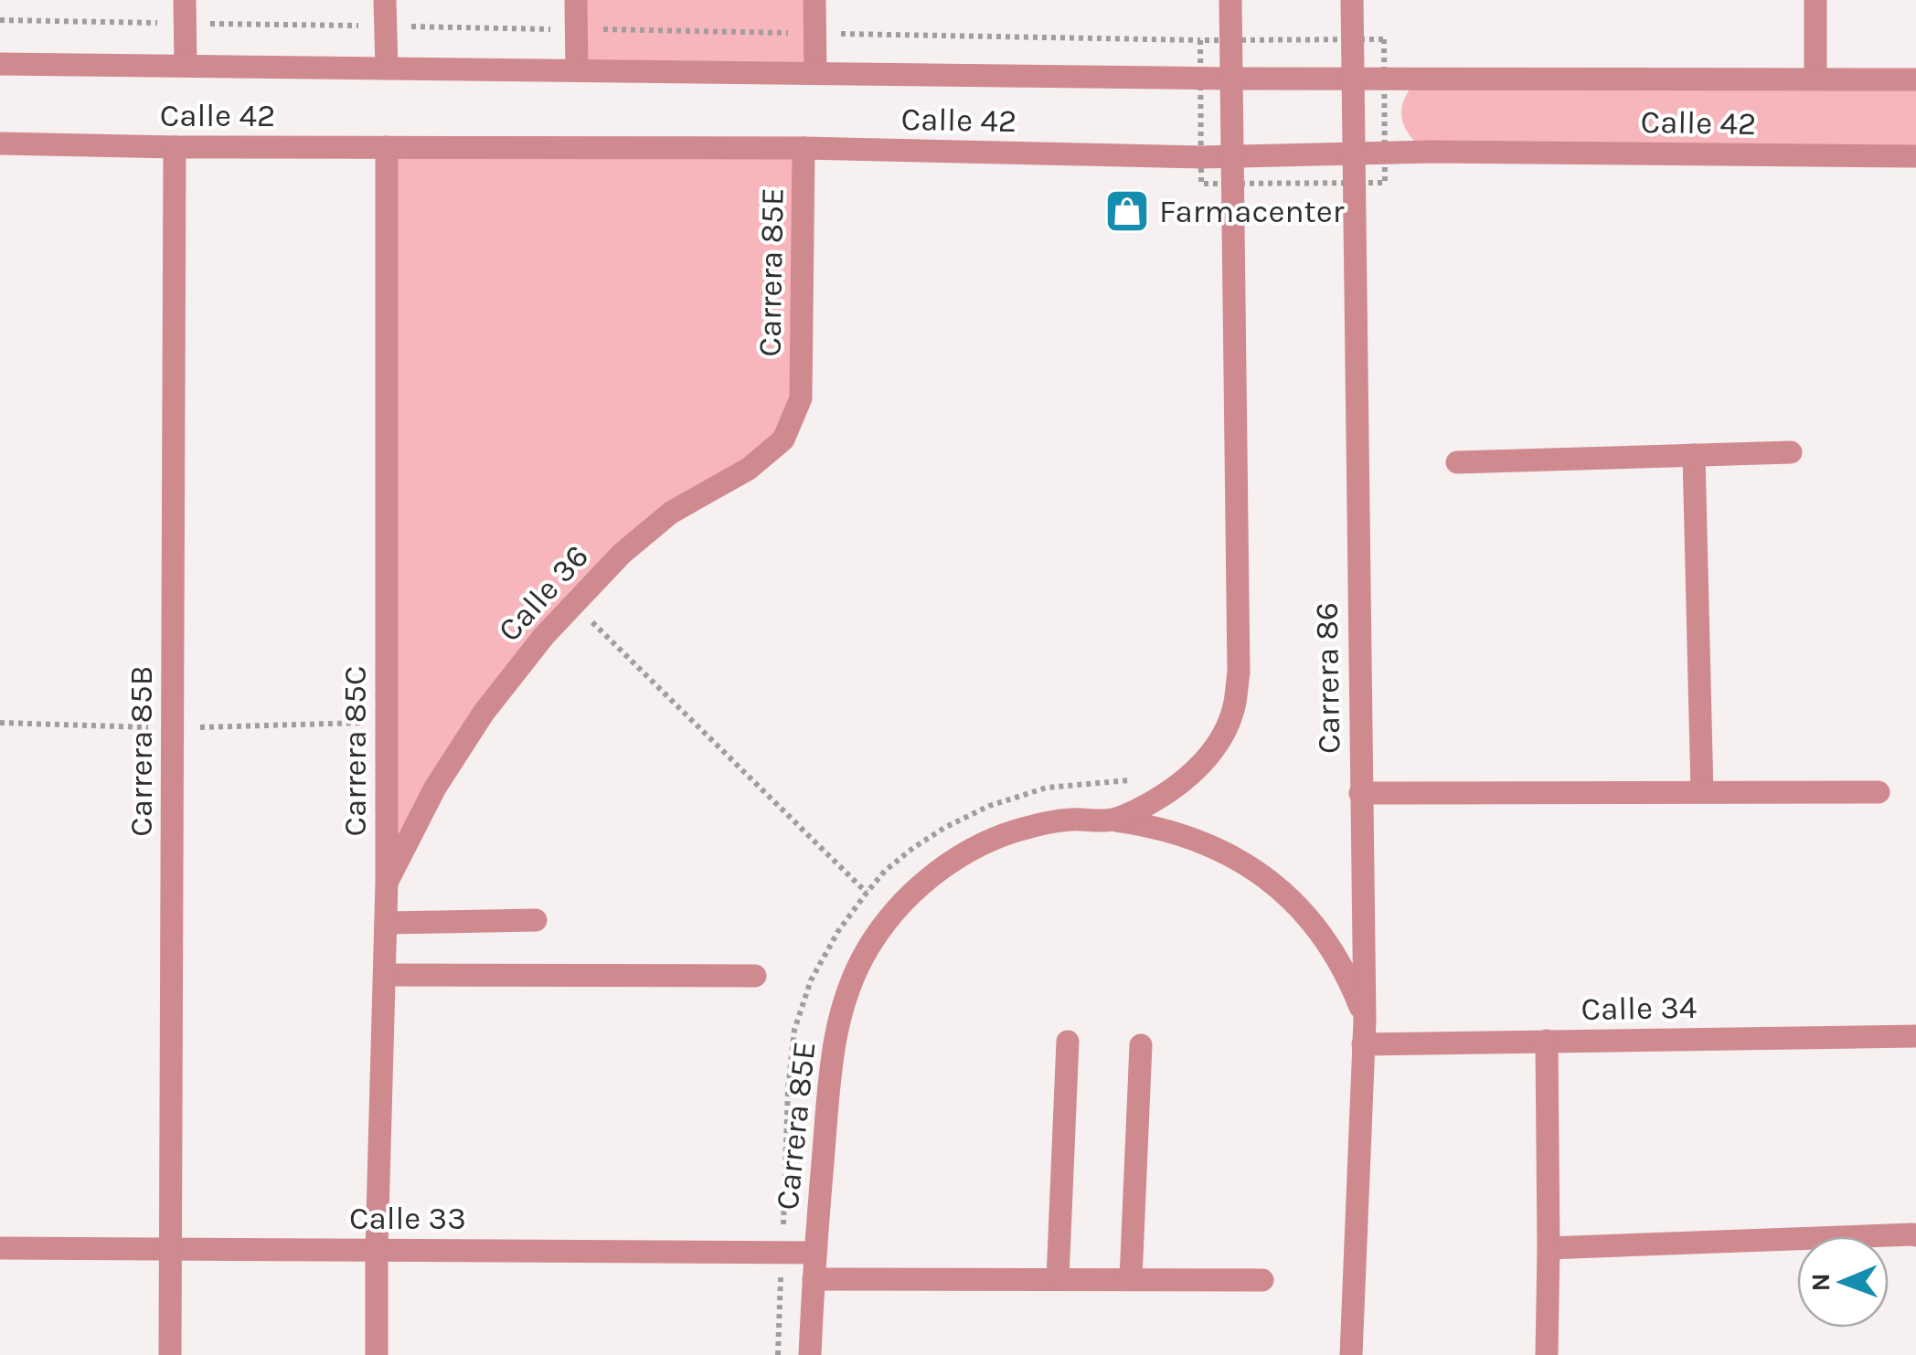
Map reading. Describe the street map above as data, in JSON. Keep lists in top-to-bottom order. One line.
{"streets":{"street":["Calle 42","Carrera 85E","Calle 36","Carrera 86","Carrera 85B","Carrera 85C","Calle 34","Calle 33"]},"crossings":[["Calle 42","Carrera 85E"],["Calle 42","Carrera 86"],["Calle 42","Carrera 85B"],["Calle 42","Carrera 85C"],["Carrera 85E","Calle 36"],["Carrera 85E","Calle 33"],["Calle 36","Carrera 85C"],["Carrera 86","Calle 34"],["Carrera 85B","Calle 33"],["Carrera 85C","Calle 33"]],"places":{"shop":["Farmacenter"]},"north":"left"}
